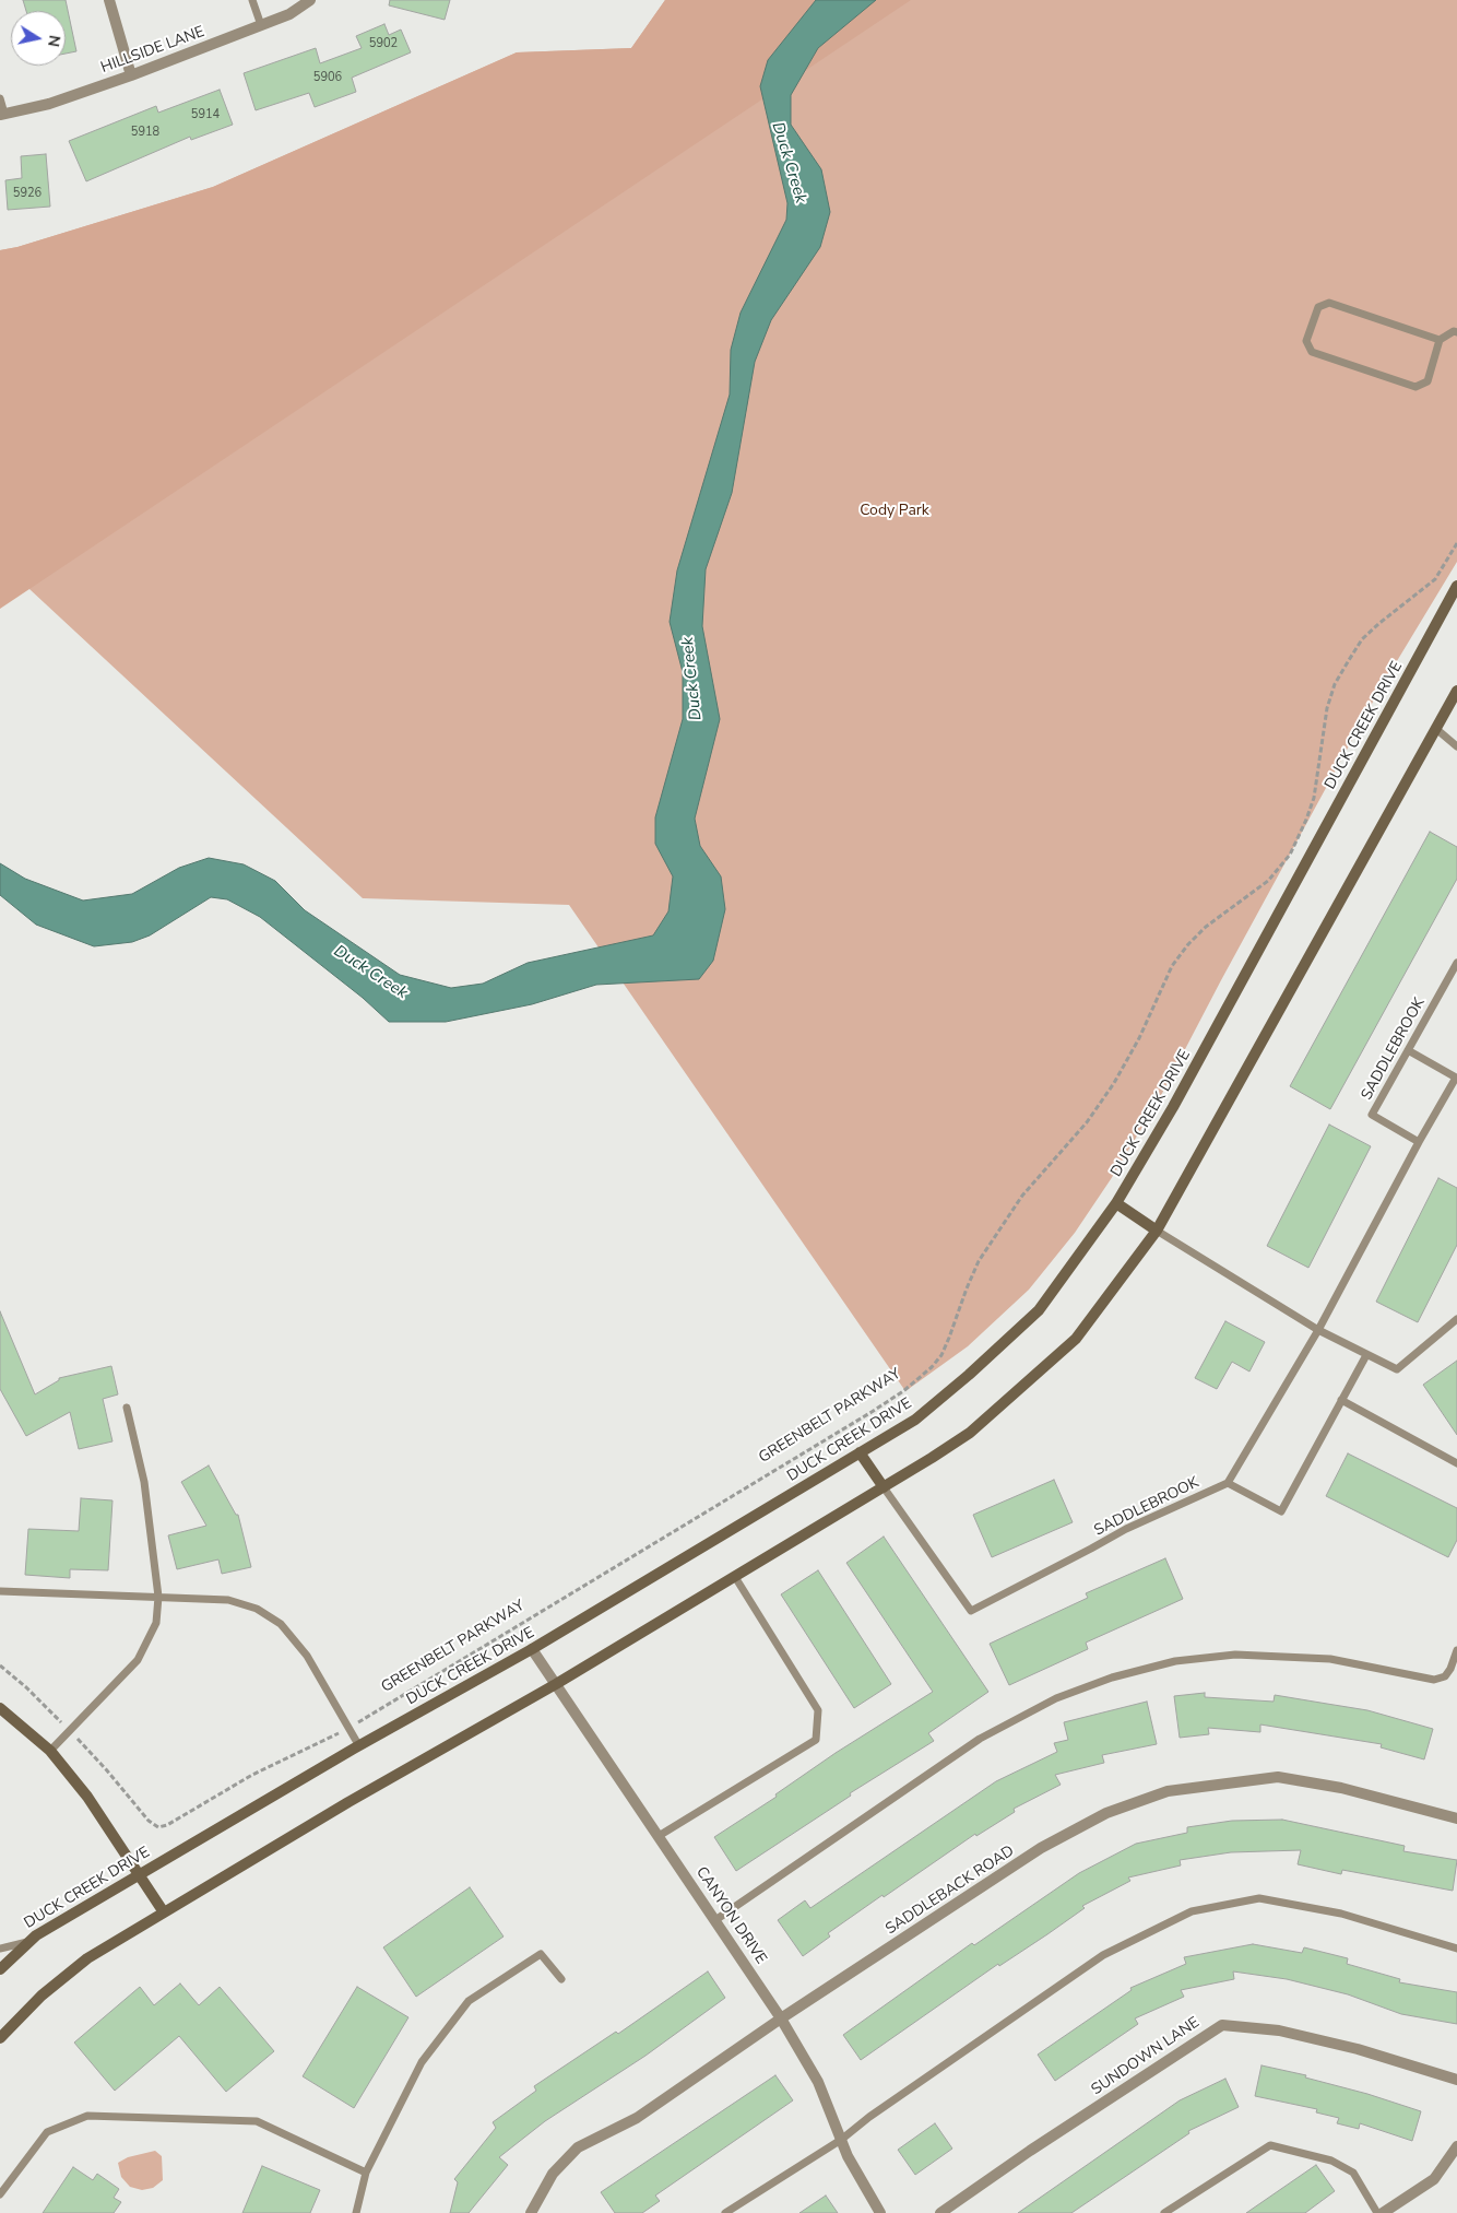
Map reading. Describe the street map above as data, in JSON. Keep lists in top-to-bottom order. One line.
{"streets":{"main road":["DUCK CREEK DRIVE"],"street":["HILLSIDE LANE","SADDLEBACK ROAD","CANYON DRIVE","SUNDOWN LANE"],"lane":["SADDLEBROOK"],"path":["GREENBELT PARKWAY"]},"crossings":[["DUCK CREEK DRIVE","CANYON DRIVE"],["SADDLEBACK ROAD","CANYON DRIVE"]],"water":["Duck Creek"],"parks":["Cody Park"],"house_numbers":["5902","5906","5914","5918","5926"],"north":"right"}
